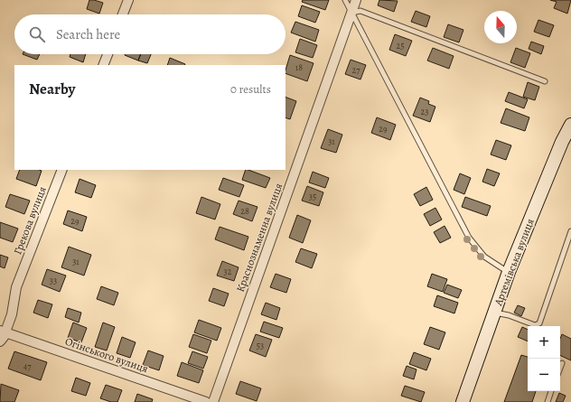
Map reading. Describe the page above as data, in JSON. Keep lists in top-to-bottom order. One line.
{"streets":{"main road":["Артемівська вулиця"],"street":["Грекова вулиця","Краснознаменна вулиця","Огінського вулиця"]},"crossings":[["Грекова вулиця","Огінського вулиця"]],"house_numbers":["25","18","27","23","29","31","35","28","29","31","32","33","53","47"],"north":"top","page":{"search":"Search here","heading":["Nearby","0 results"],"map_buttons":["+","−"]}}
